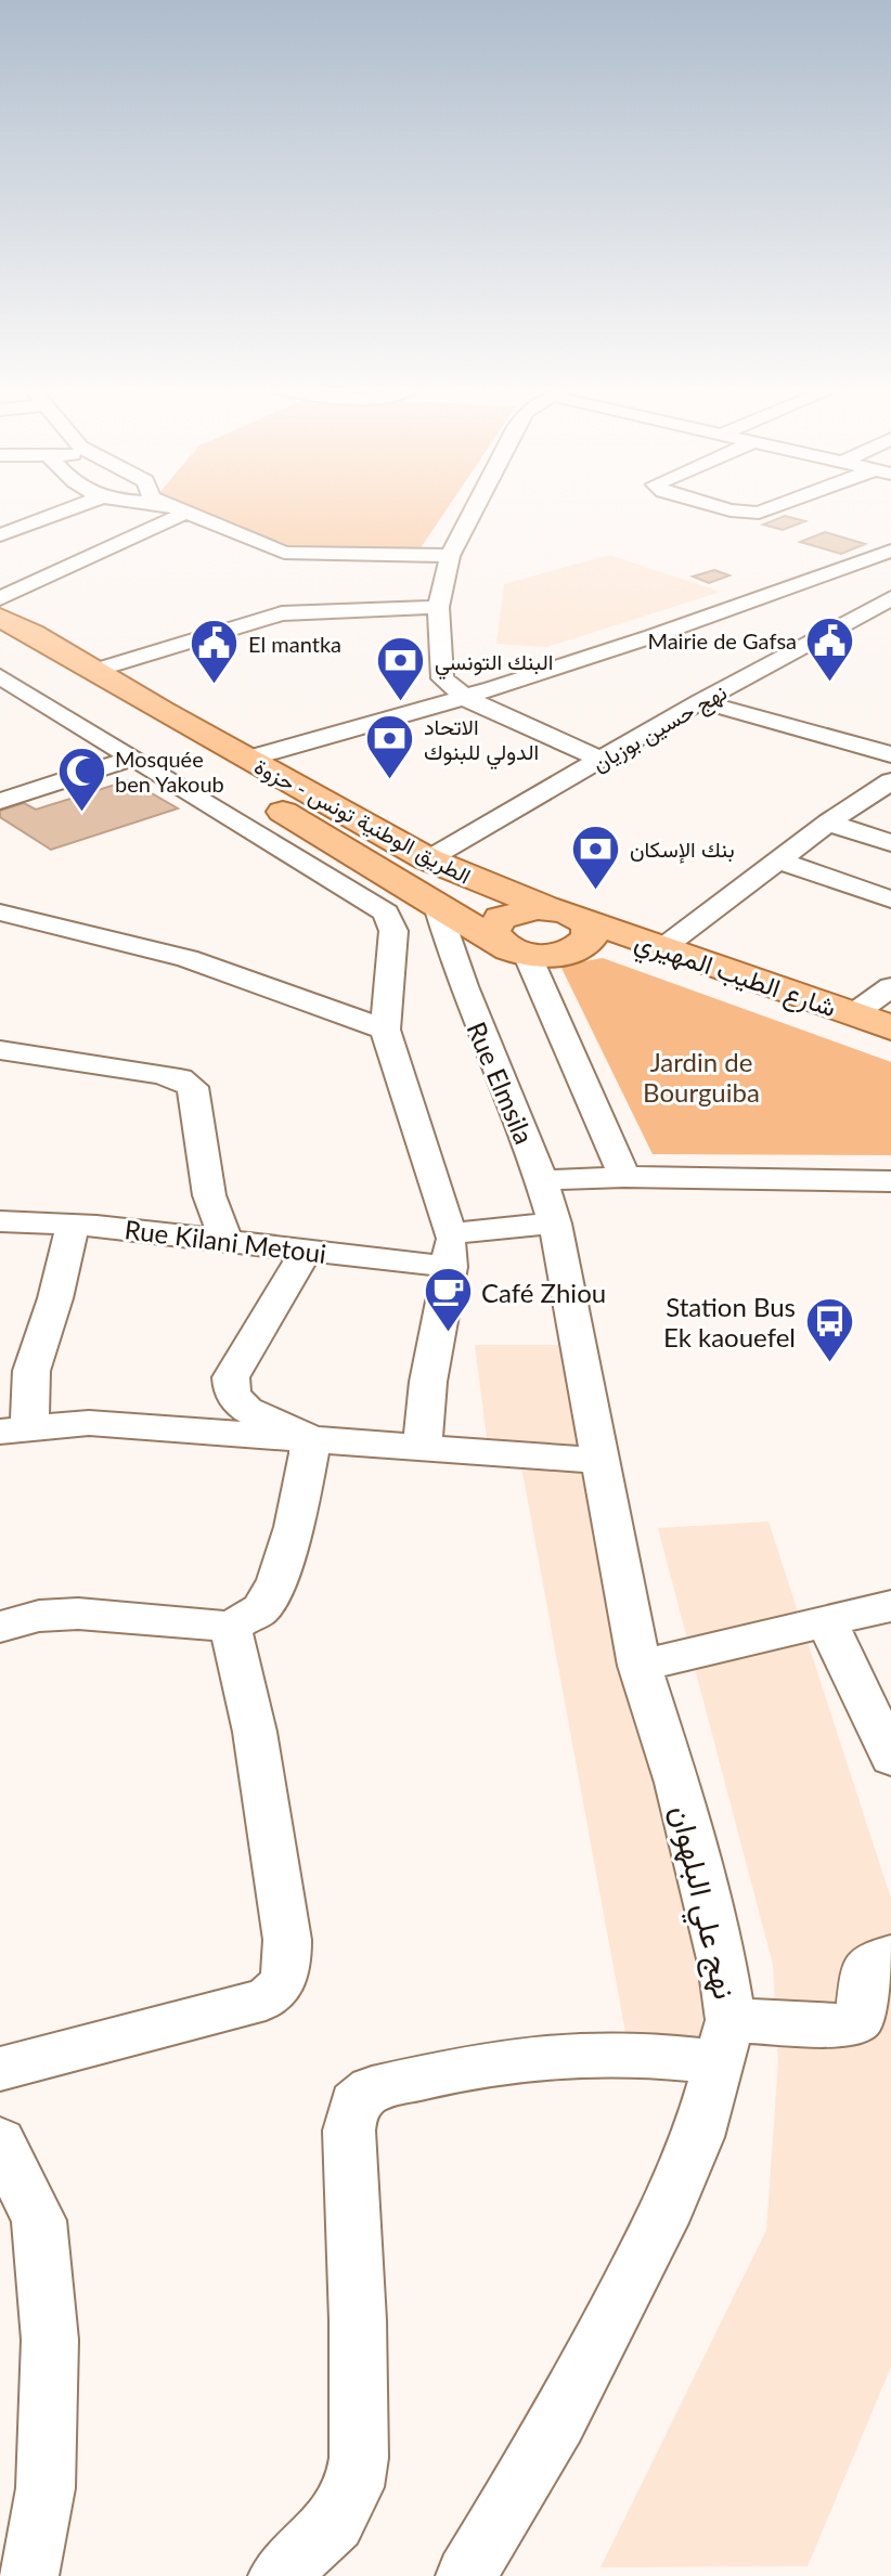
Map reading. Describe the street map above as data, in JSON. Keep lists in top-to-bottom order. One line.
{"streets":{"main road":["الطريق الوطنية تونس - حزوة","شارع الطيب المهيري"],"street":["نهج حسين بوزيان","Rue Elmsila","Rue Kilani Metoui","نهج علي البلهوان"]},"crossings":[["نهج حسين بوزيان","الطريق الوطنية تونس - حزوة"],["الطريق الوطنية تونس - حزوة","شارع الطيب المهيري"],["الطريق الوطنية تونس - حزوة","Rue Elmsila"],["Rue Elmsila","Rue Kilani Metoui"],["Rue Elmsila","نهج علي البلهوان"],["Rue Kilani Metoui","نهج علي البلهوان"]],"parks":["Jardin de Bourguiba"],"places":{"public building":["Mairie de Gafsa","El mantka"],"bank":["البنك التونسي","الاتحاد الدولي للبنوك","بنك الإسكان"],"mosque":["Mosquée ben Yakoub"],"cafe":["Café Zhiou"],"bus stop":["Station Bus Ek kaouefel"]}}
